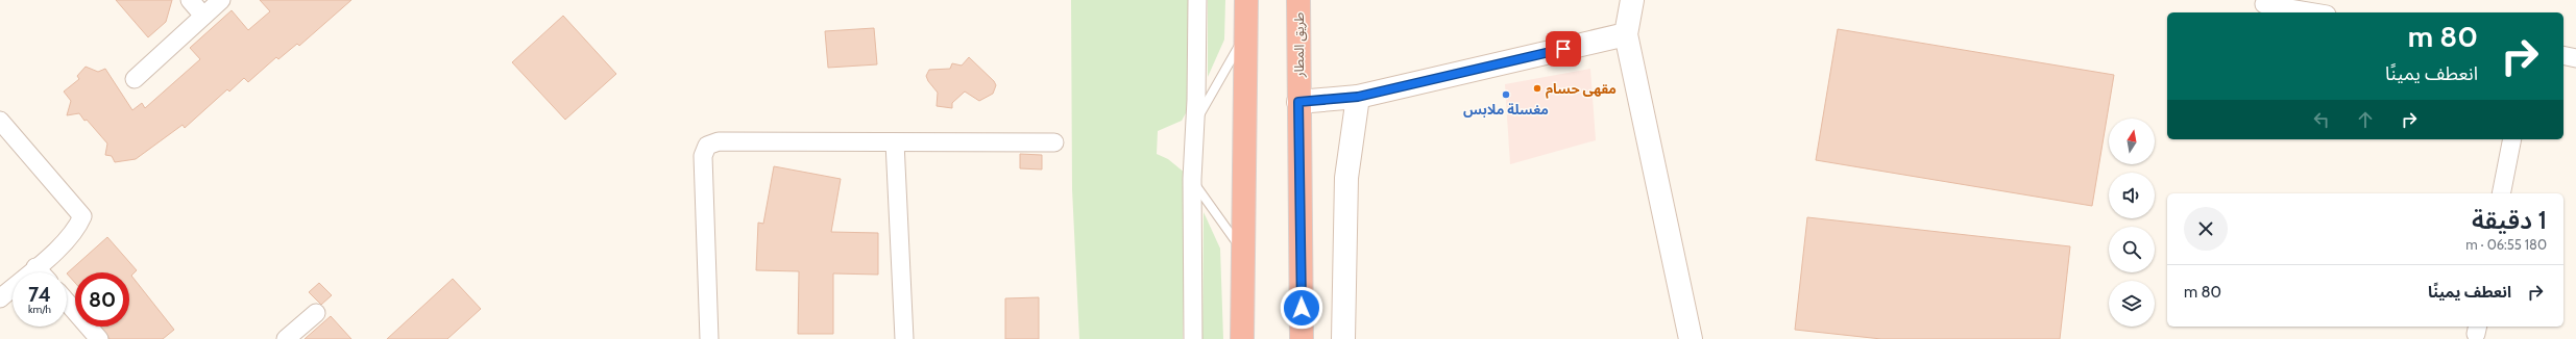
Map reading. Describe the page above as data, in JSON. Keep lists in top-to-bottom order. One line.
{"streets":{"highway":["طريق المطار"]},"places":["مقهى حسام","مغسلة ملابس"],"north":"top","page":{"turn":["80 m","انعطف يمينًا"],"heading":["1 دقيقة","180 m · 06:55"],"list":[{"name":"انعطف يمينًا","value":"80 m"}],"speed":"74 km/h","limit":"80"}}
